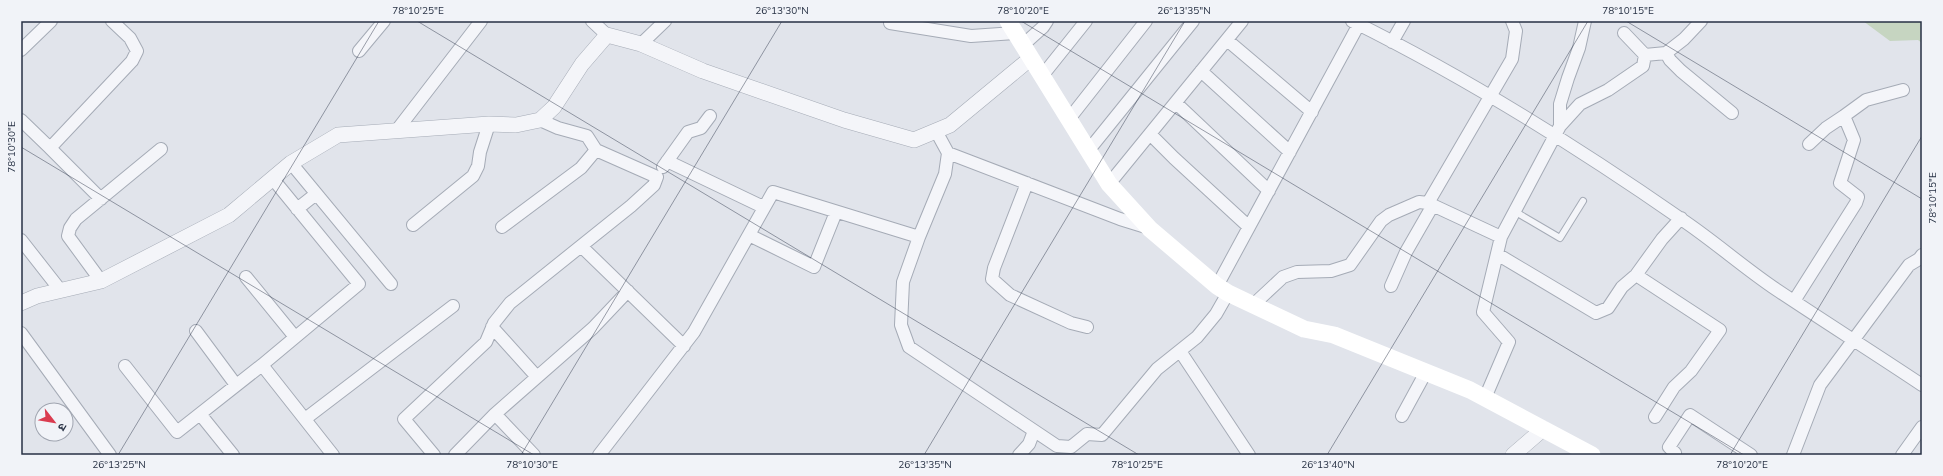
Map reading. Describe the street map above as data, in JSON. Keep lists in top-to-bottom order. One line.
{"north":"bottom right","coordinates":["78°10'25\"E","26°13'30\"N","78°10'20\"E","26°13'35\"N","78°10'15\"E","78°10'30\"E","26°13'25\"N","26°13'40\"N"]}
